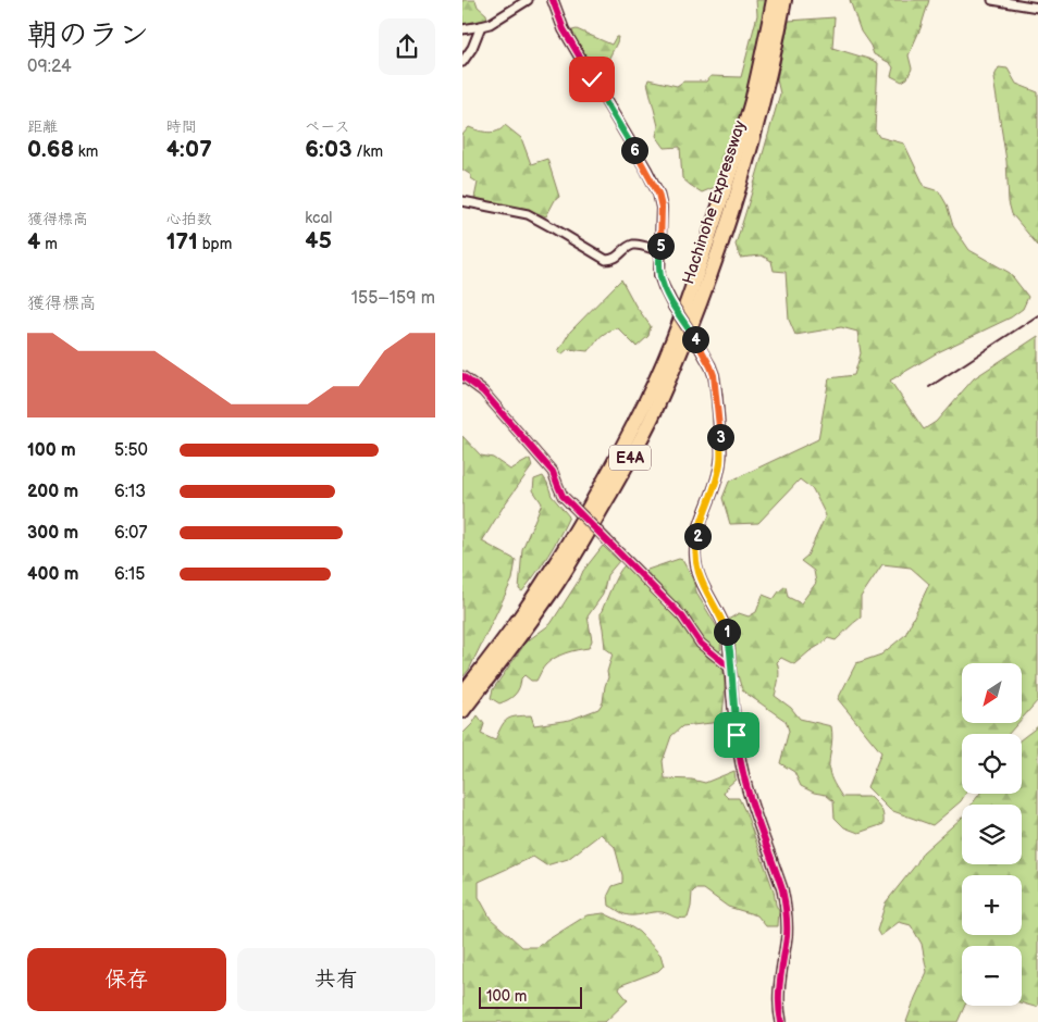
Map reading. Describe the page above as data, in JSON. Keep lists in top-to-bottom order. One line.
{"streets":{"highway":["Hachinohe Expressway","E4A"]},"scale_bar":"100 m","north":"bottom left","page":{"heading":["朝のラン","09:24"],"stats":[["距離","0.68 km"],["時間","4:07"],["ペース","6:03 /km"],["獲得標高","4 m"],["心拍数","171 bpm"],["kcal","45"]],"pins":["6","5","4","3","2","1"],"chart":["獲得標高","155–159 m"],"list":[{"name":"100 m","note":"5:50"},{"name":"200 m","note":"6:13"},{"name":"300 m","note":"6:07"},{"name":"400 m","note":"6:15"}],"map_buttons":["+","−"],"buttons":["保存","共有"],"scale":"100 m"}}
